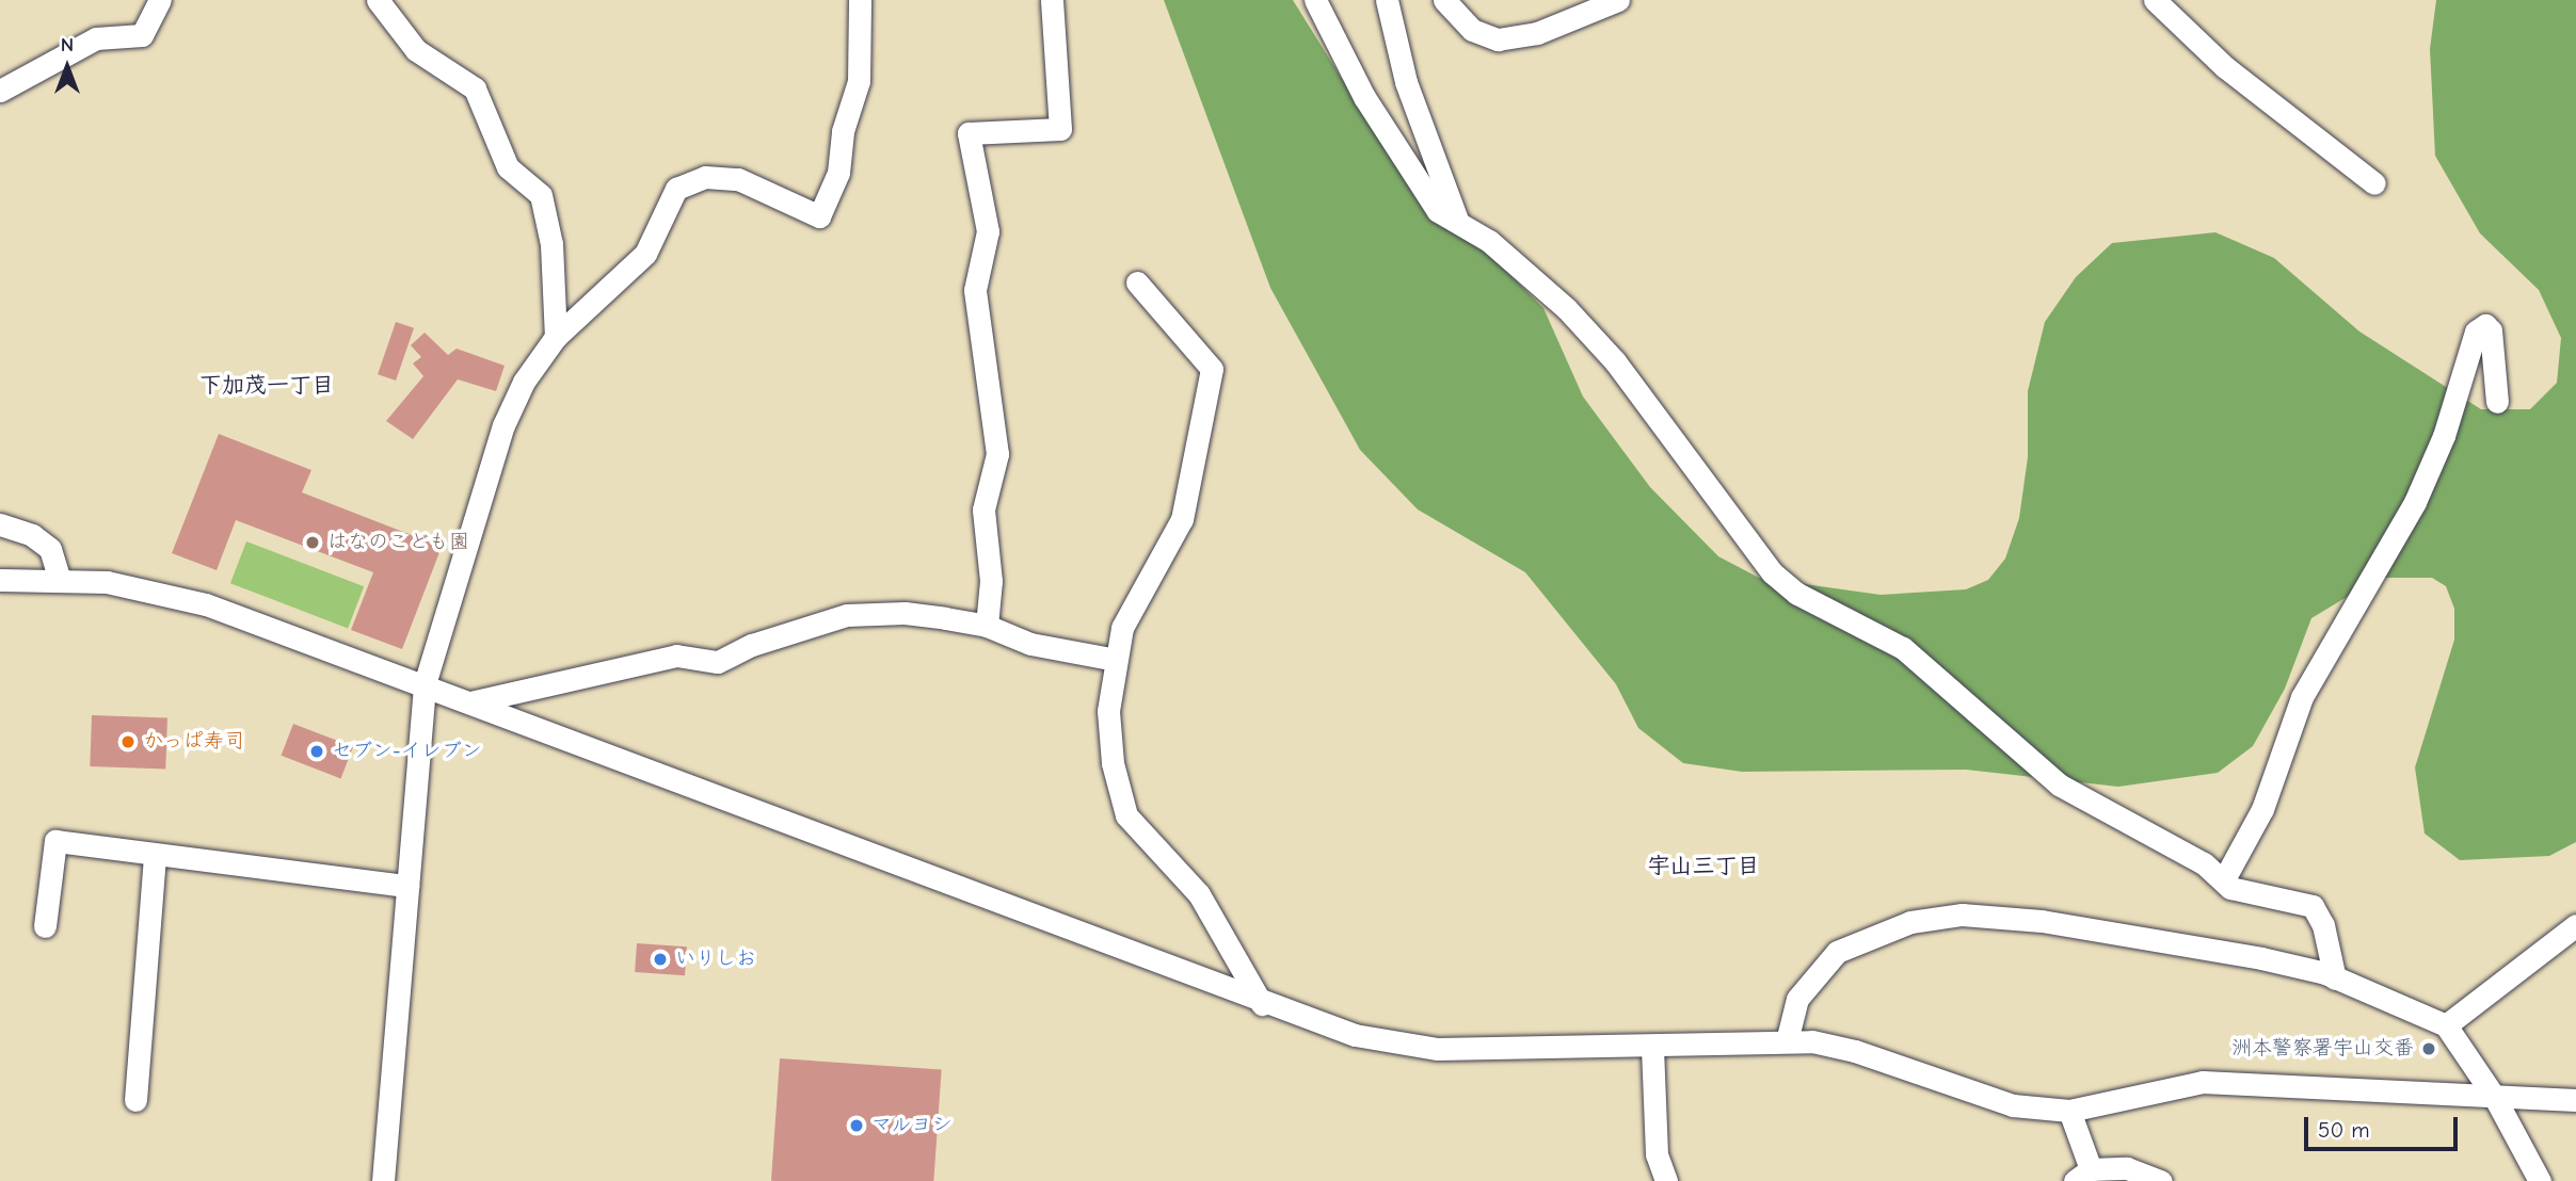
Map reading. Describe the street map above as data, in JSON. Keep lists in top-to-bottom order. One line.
{"districts":["下加茂一丁目","宇山三丁目"],"places":["はなのこども園","かっぱ寿司","セブン-イレブン","いりしお","洲本警察署宇山交番","マルヨシ"],"scale_bar":"50 m","north":"top"}
